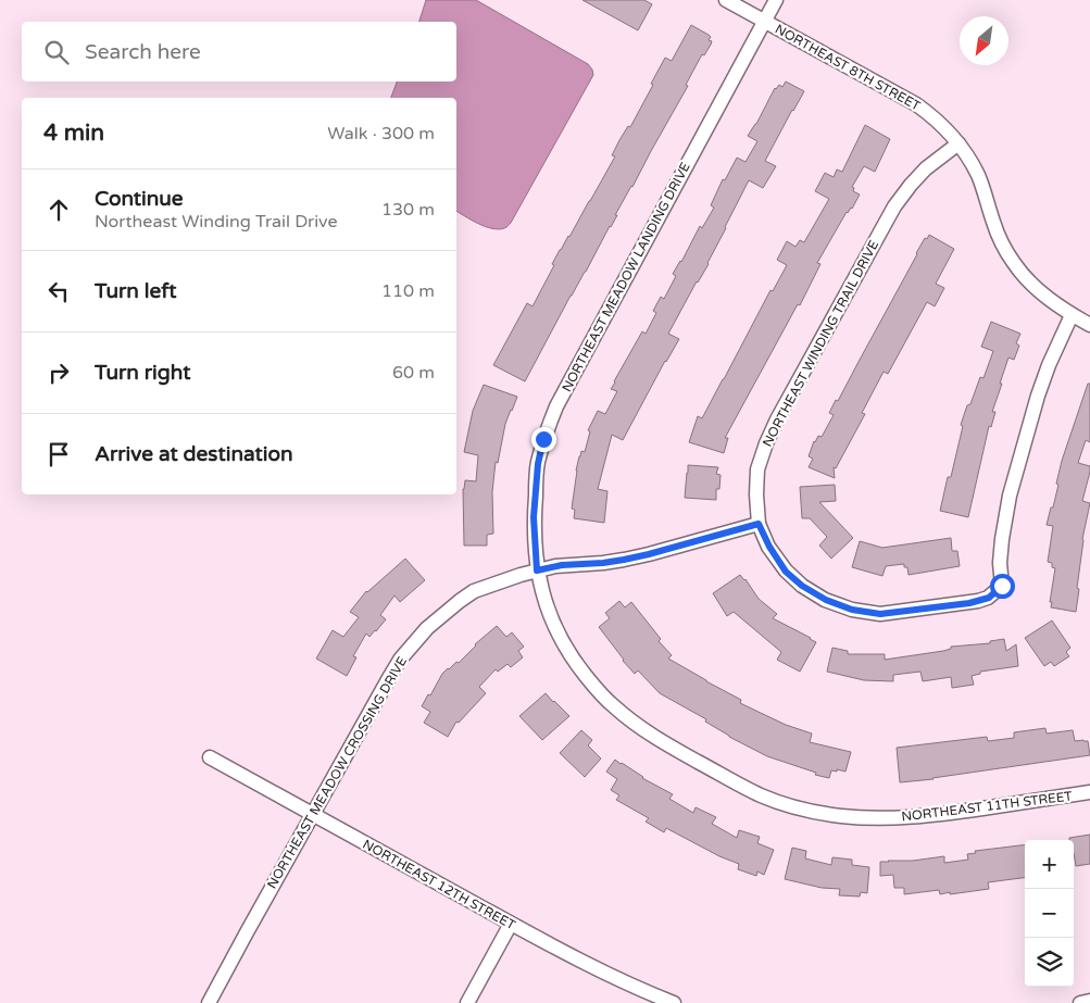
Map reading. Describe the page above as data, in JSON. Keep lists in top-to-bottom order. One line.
{"streets":{"street":["NORTHEAST 8TH STREET","NORTHEAST MEADOW LANDING DRIVE","NORTHEAST WINDING TRAIL DRIVE","NORTHEAST MEADOW CROSSING DRIVE","NORTHEAST 11TH STREET","NORTHEAST 12TH STREET"]},"crossings":[["NORTHEAST 8TH STREET","NORTHEAST MEADOW LANDING DRIVE"],["NORTHEAST 8TH STREET","NORTHEAST WINDING TRAIL DRIVE"],["NORTHEAST MEADOW LANDING DRIVE","NORTHEAST MEADOW CROSSING DRIVE"],["NORTHEAST MEADOW LANDING DRIVE","NORTHEAST 11TH STREET"],["NORTHEAST WINDING TRAIL DRIVE","NORTHEAST MEADOW CROSSING DRIVE"],["NORTHEAST MEADOW CROSSING DRIVE","NORTHEAST 11TH STREET"],["NORTHEAST MEADOW CROSSING DRIVE","NORTHEAST 12TH STREET"]],"north":"bottom left","page":{"search":"Search here","heading":["4 min","Walk · 300 m"],"list":[["Continue","Northeast Winding Trail Drive","130 m"],["Turn left","110 m"],["Turn right","60 m"],"Arrive at destination"],"map_buttons":["+","−"]}}
